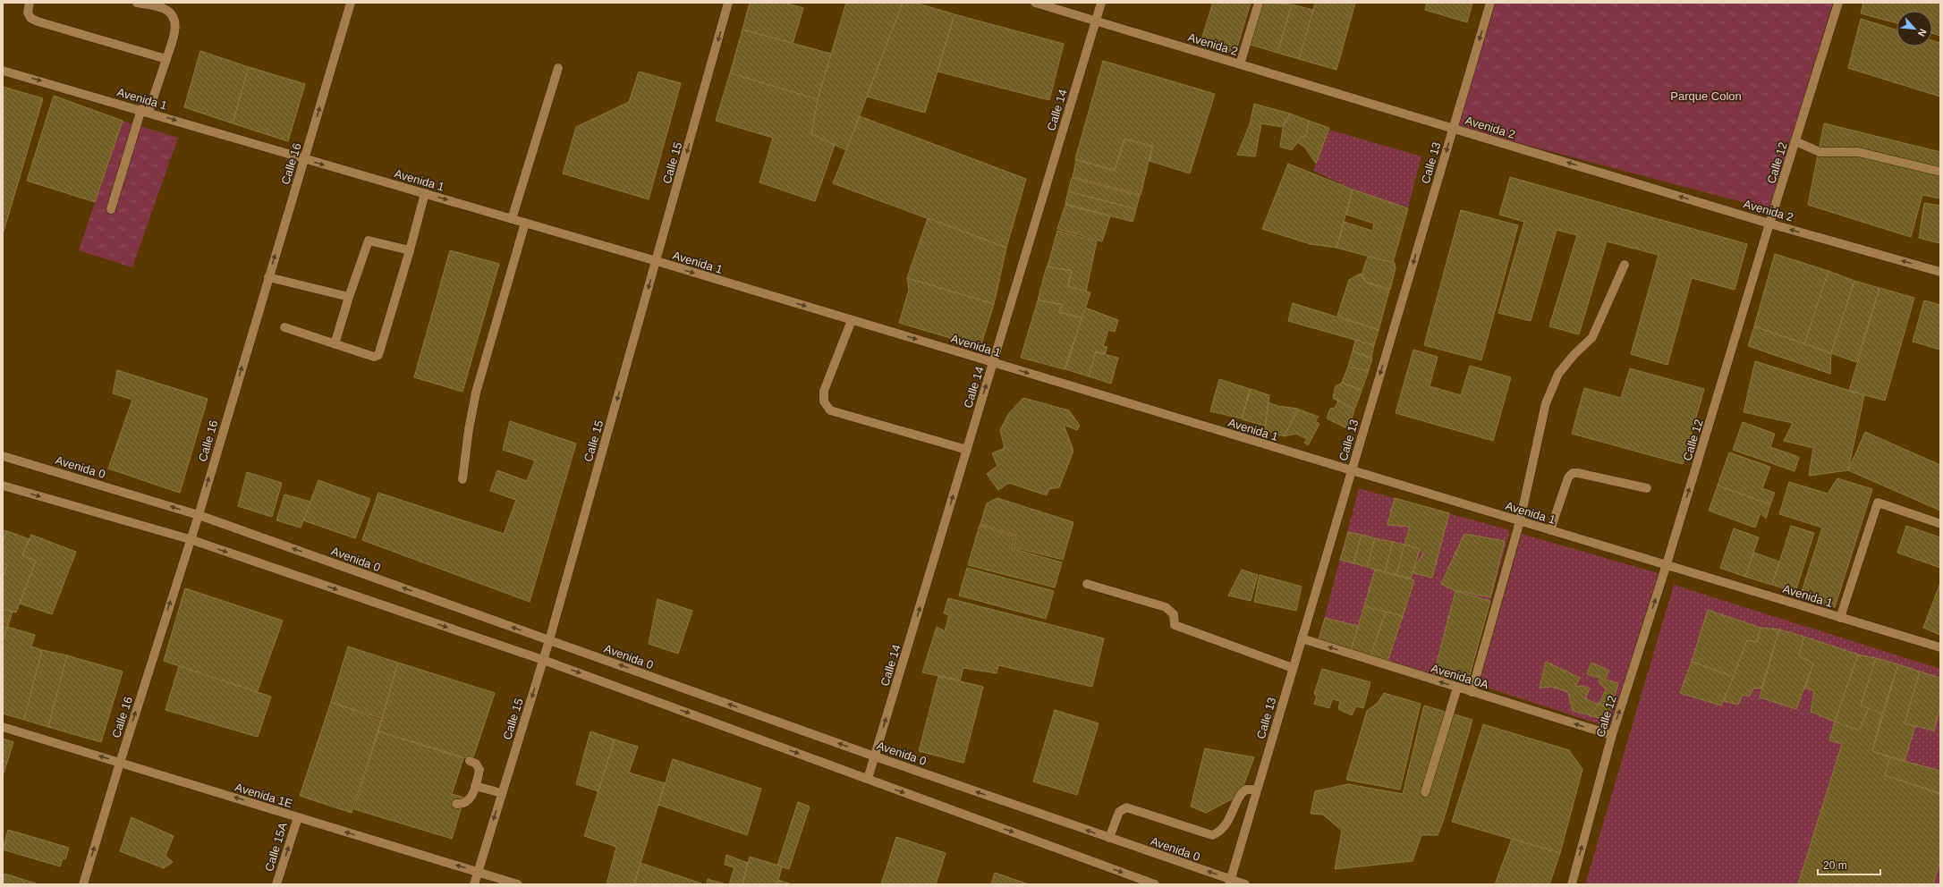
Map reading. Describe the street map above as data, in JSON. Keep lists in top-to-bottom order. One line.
{"streets":{"street":["Avenida 2","Avenida 1","Calle 14","Calle 15","Calle 13","Calle 12","Calle 16","Avenida 0","Avenida 0A","Avenida 1E","Calle 15A"]},"crossings":[["Avenida 2","Calle 14"],["Avenida 2","Calle 13"],["Avenida 2","Calle 12"],["Avenida 1","Calle 14"],["Avenida 1","Calle 15"],["Avenida 1","Calle 13"],["Avenida 1","Calle 12"],["Avenida 1","Calle 16"],["Calle 14","Avenida 0"],["Calle 15","Avenida 0"],["Calle 15","Avenida 1E"],["Calle 13","Avenida 0"],["Calle 13","Avenida 0A"],["Calle 12","Avenida 0A"],["Calle 16","Avenida 0"],["Calle 16","Avenida 1E"],["Avenida 1E","Calle 15A"]],"one_way":["Avenida 2","Avenida 1","Calle 14","Calle 15","Calle 13","Calle 12","Calle 16","Avenida 0A","Avenida 1E","Calle 15A"],"parks":["Parque Colon"],"scale_bar":"20 m","north":"bottom right"}
